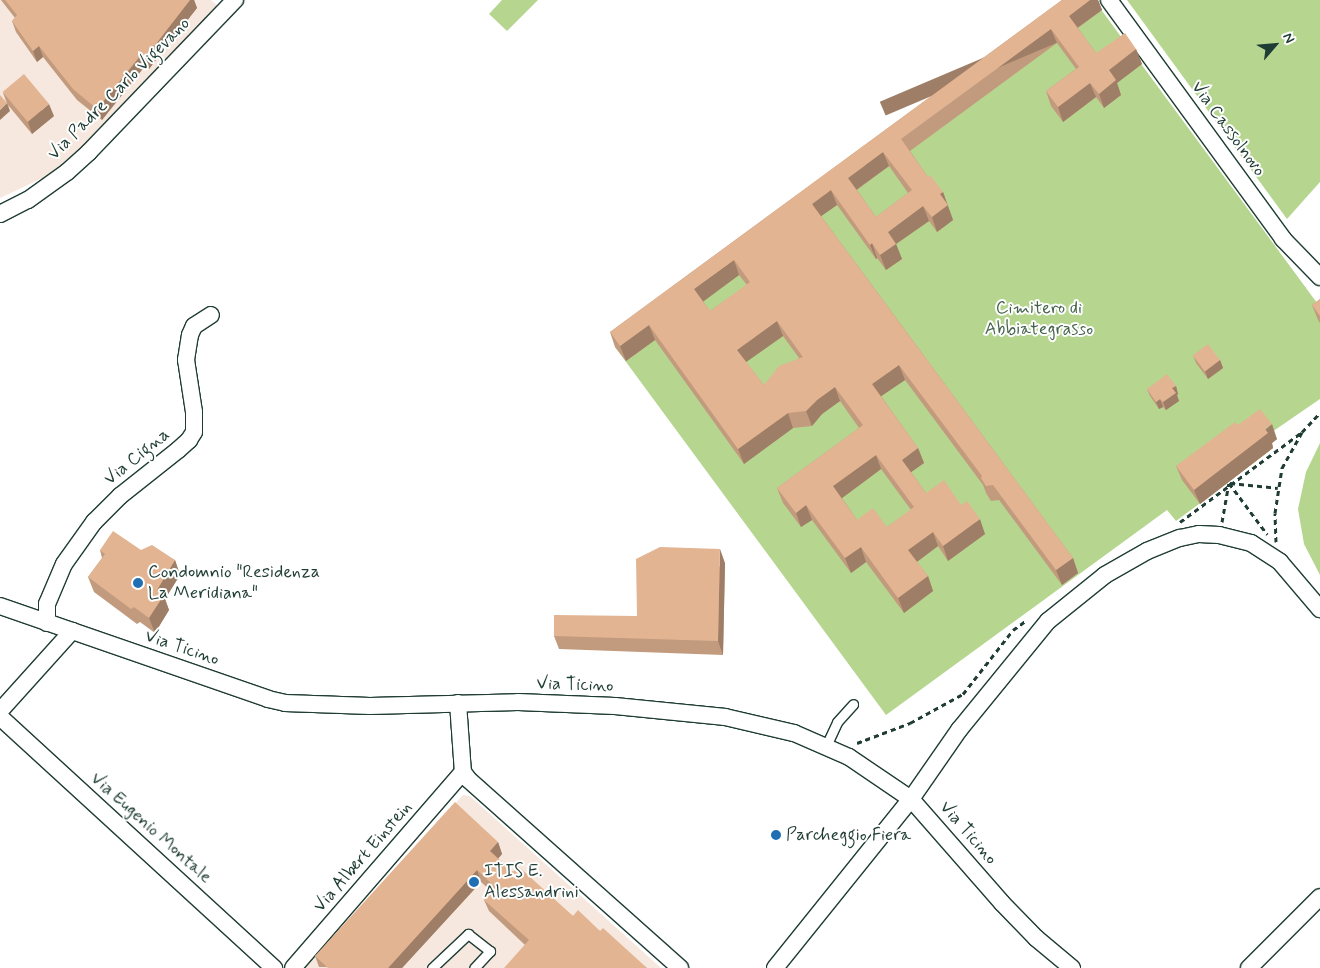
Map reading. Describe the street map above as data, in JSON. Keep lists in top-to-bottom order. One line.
{"streets":{"street":["Via Padre Carlo Vigevano","Via Cassolnovo","Via Cigna","Via Ticino","Via Eugenio Montale","Via Albert Einstein"]},"crossings":[["Via Cigna","Via Ticino"]],"parks":["Cimitero di Abbiategrasso"],"places":["Condomnio \"Residenza La Meridiana\"","Parcheggio Fiera","ITIS E. Alessandrini"],"north":"top right"}
